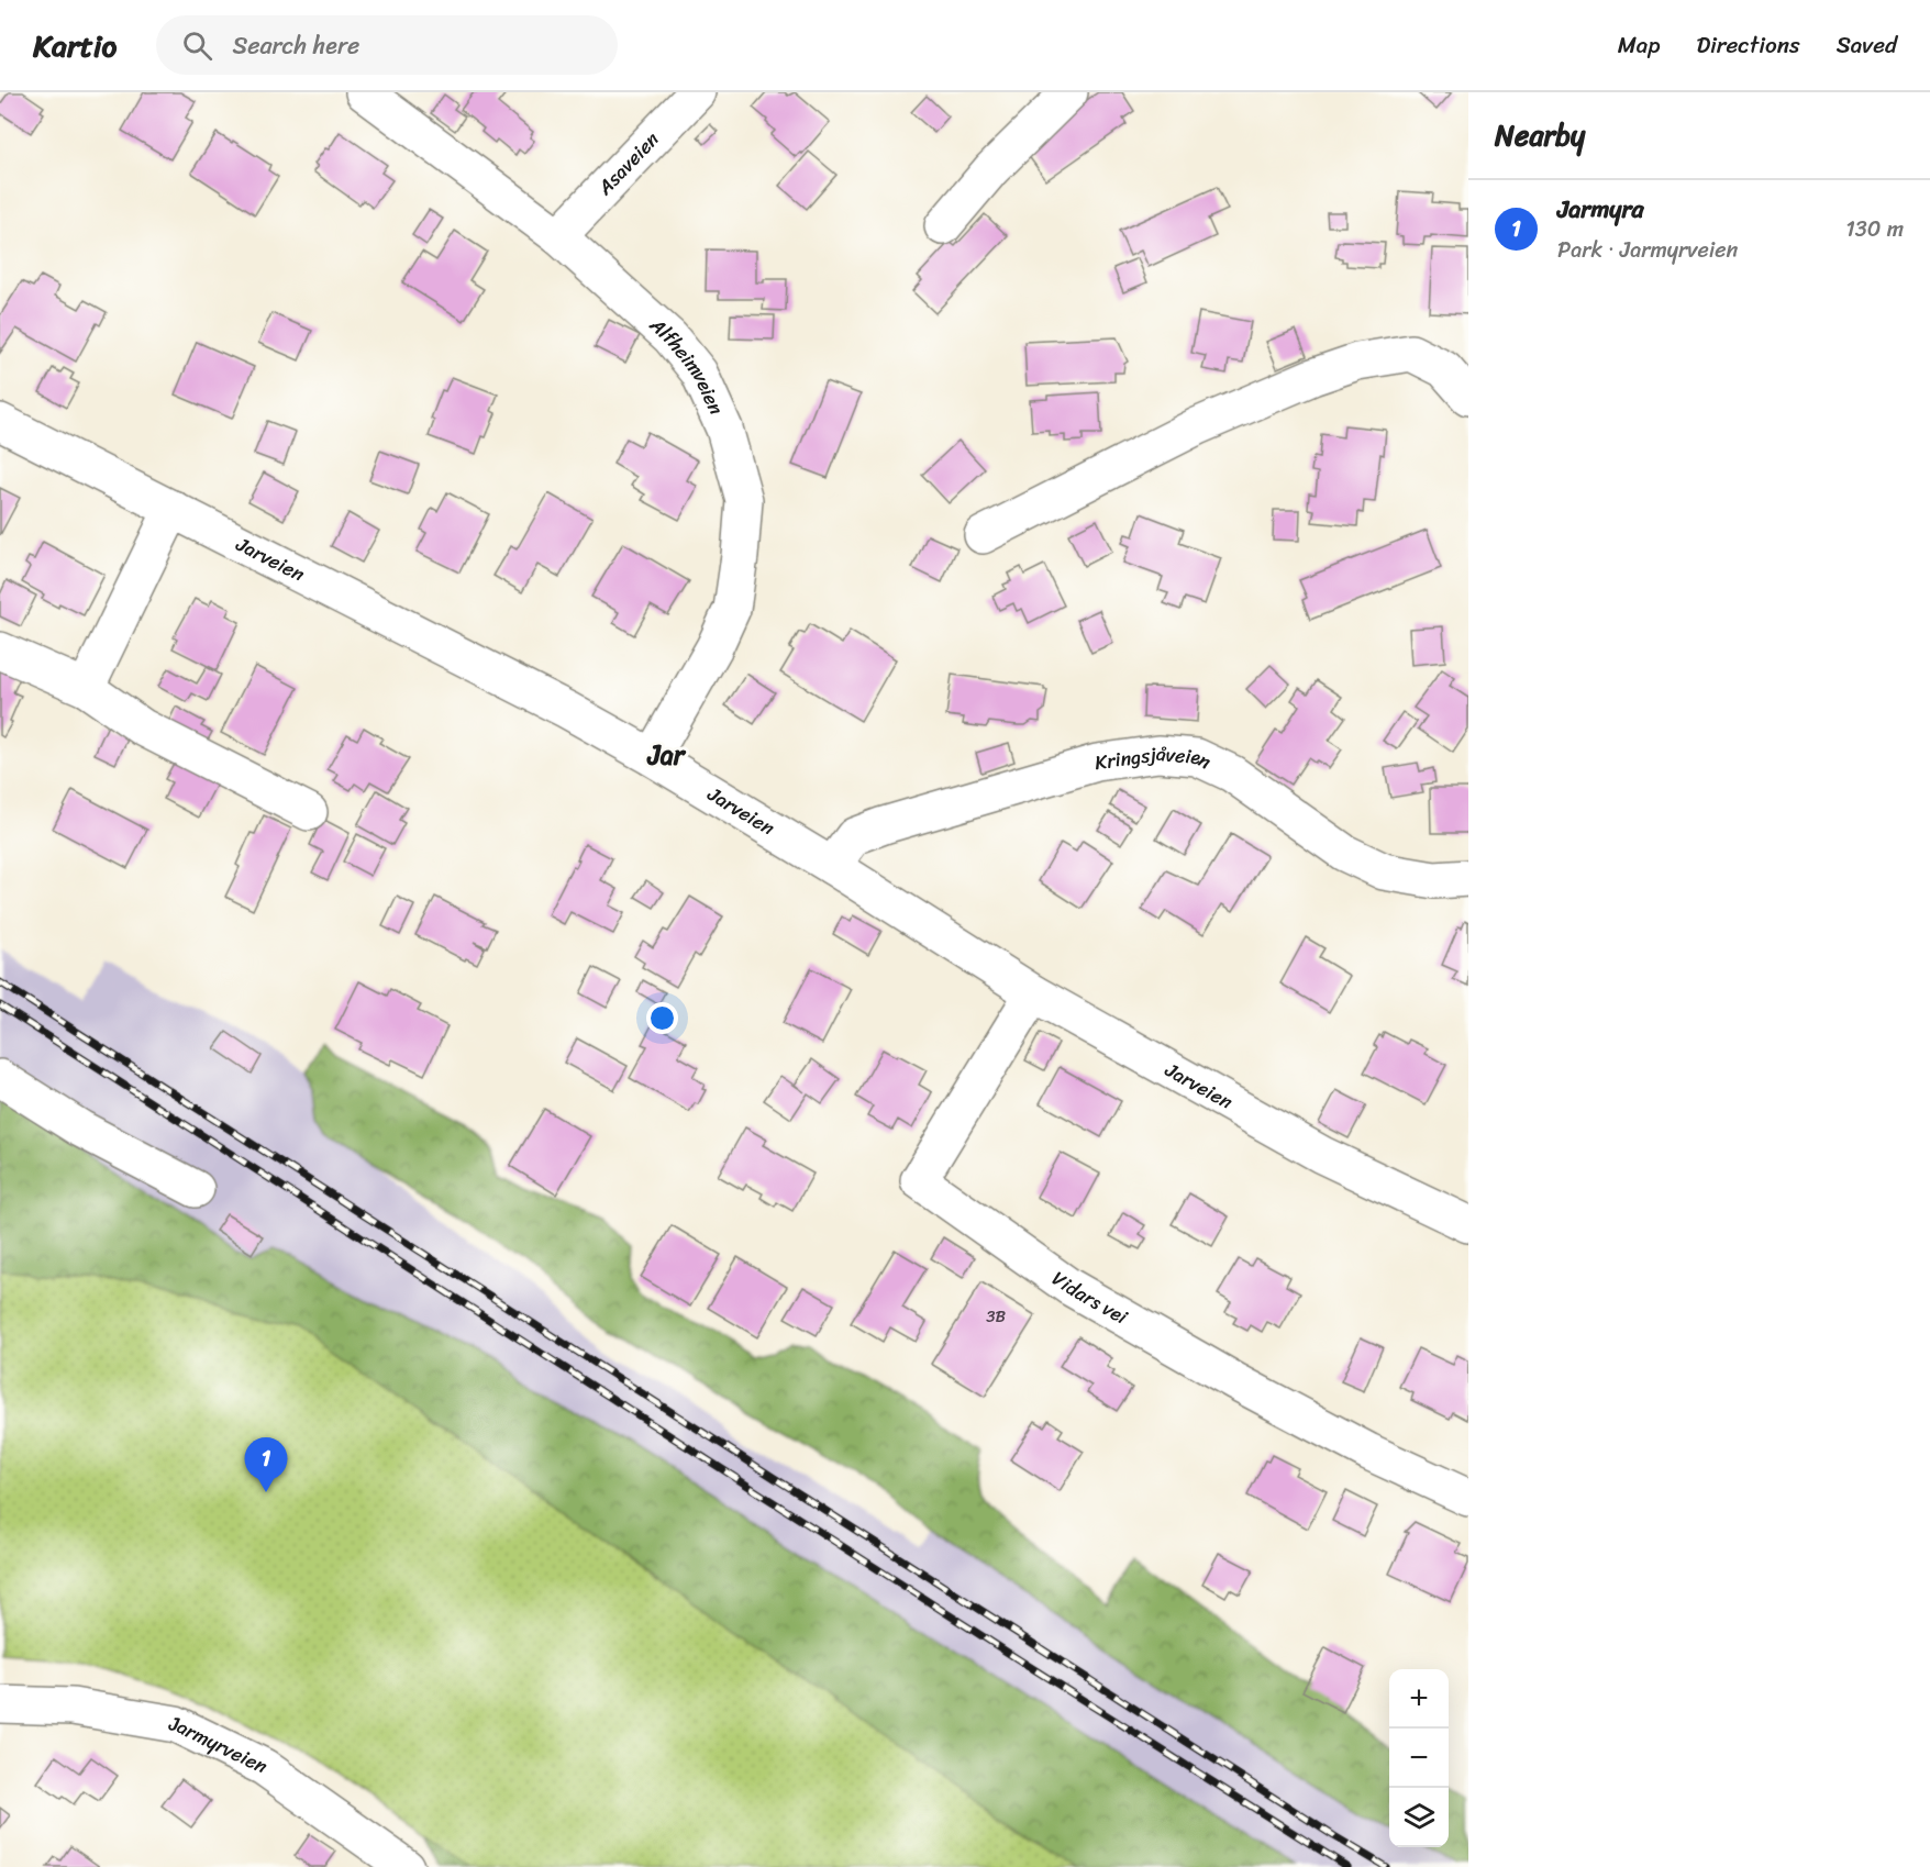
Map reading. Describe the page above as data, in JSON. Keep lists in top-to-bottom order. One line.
{"streets":{"street":["Asaveien","Alfheimveien","Jarveien","Kringsjåveien","Vidars vei","Jarmyrveien"]},"crossings":[["Asaveien","Alfheimveien"],["Alfheimveien","Jarveien"],["Jarveien","Kringsjåveien"],["Jarveien","Vidars vei"]],"districts":["Jar"],"house_numbers":["3B"],"page":{"header":"Kartio","search":"Search here","nav":["Map","Directions","Saved"],"heading":"Nearby","list":[{"mark":"1","name":"Jarmyra","note":"Park · Jarmyrveien","value":"130 m"}],"pins":"1","map_buttons":["+","−"]}}
